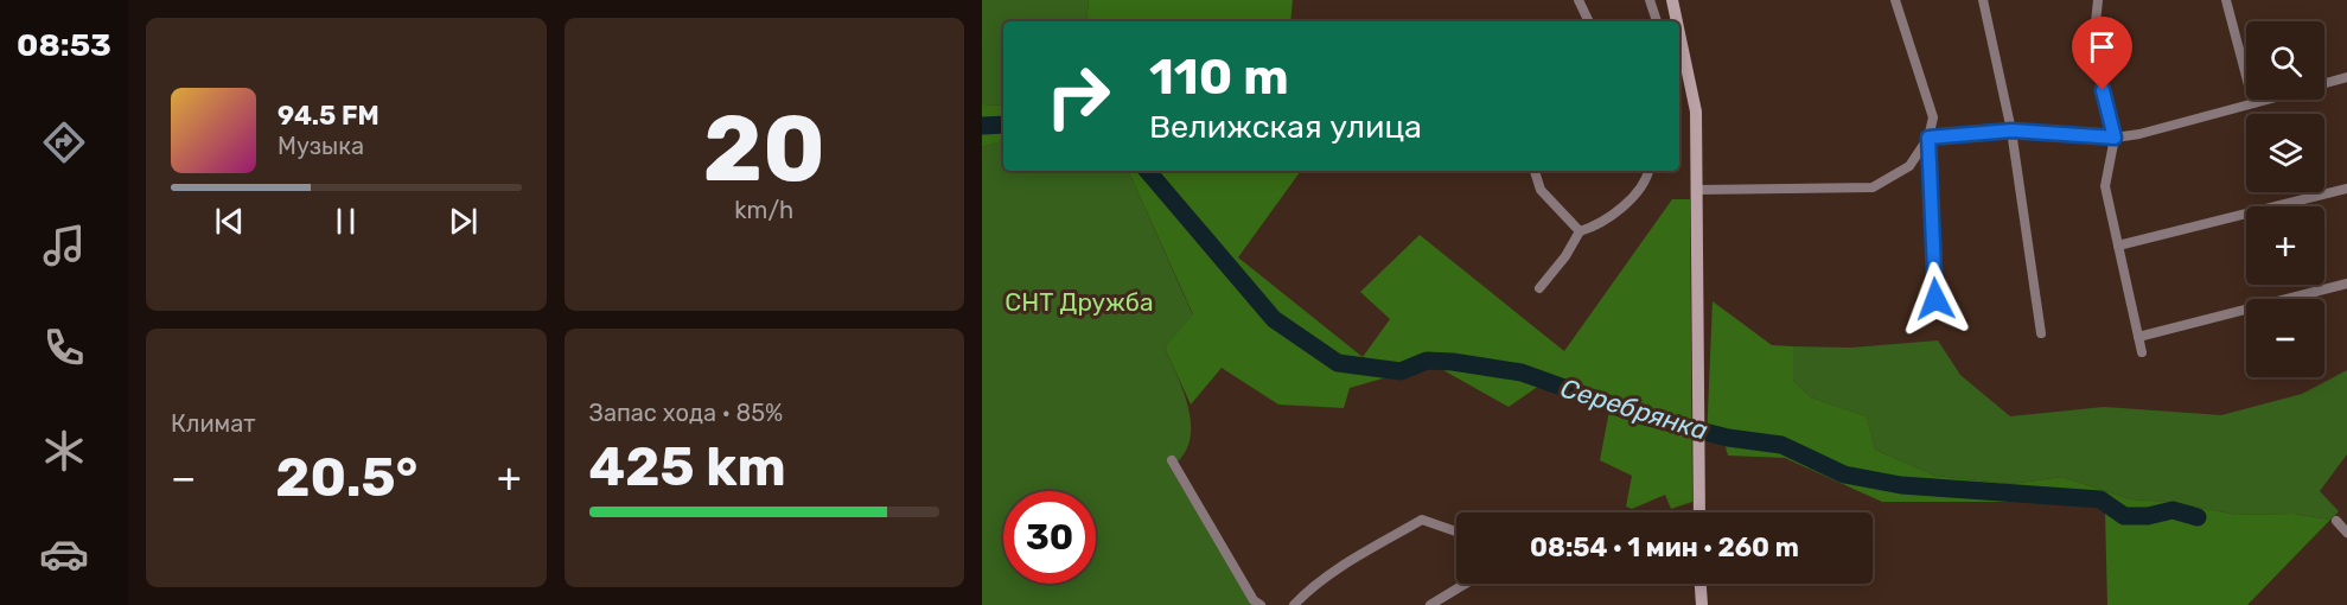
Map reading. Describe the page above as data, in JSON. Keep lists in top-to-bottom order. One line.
{"water":["Серебрянка"],"parks":["СНТ Дружба"],"page":{"tabs":"08:53","tile":[["20","km/h"],"Климат",["Запас хода · 85%","425 km"]],"map_buttons":["+","−"],"turn":["110 m","Велижская улица"],"song":["94.5 FM","Музыка"],"heat":["−","20.5°","+"],"limit":"30","trip":"08:54 · 1 мин · 260 m"}}
